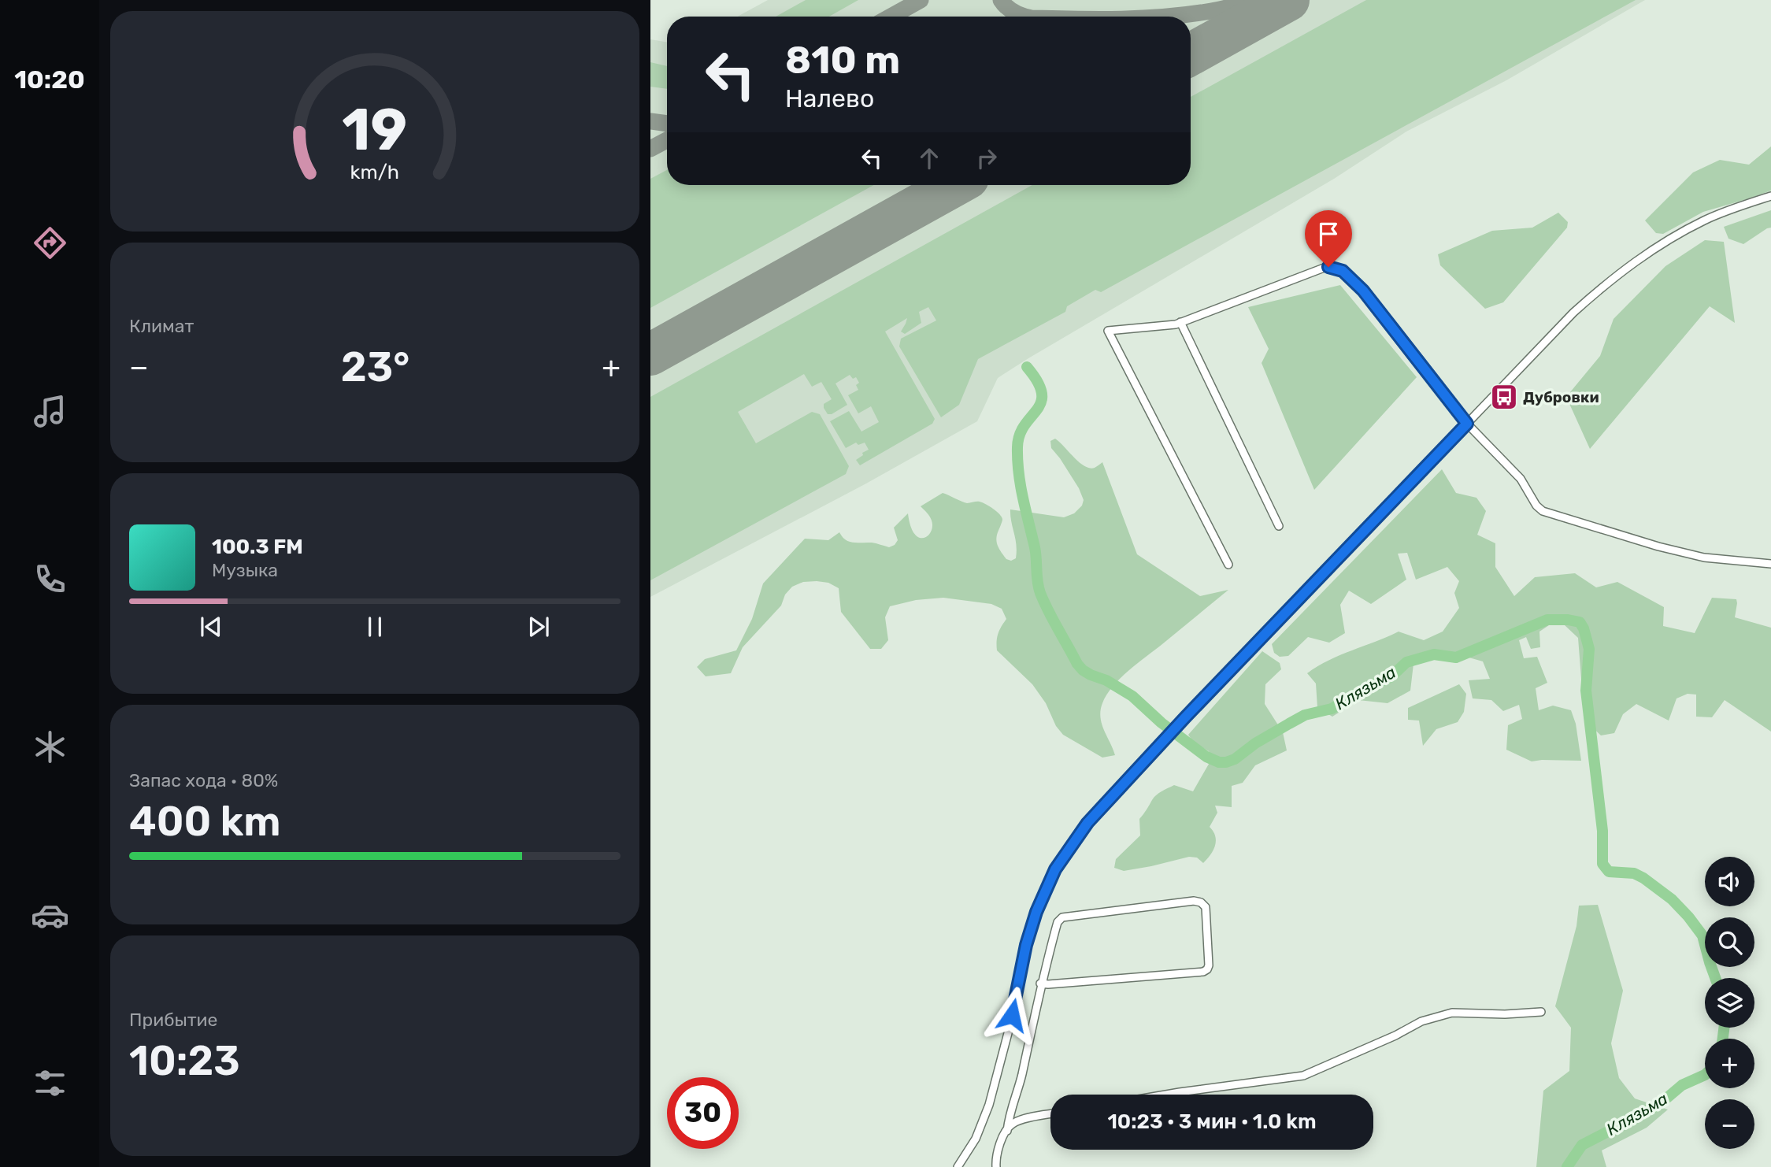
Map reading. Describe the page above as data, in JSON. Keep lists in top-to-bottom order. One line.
{"water":["Клязьма"],"places":{"bus stop":["Дубровки"]},"page":{"tabs":"10:20","turn":["810 m","Налево"],"tile":["Климат",["Запас хода · 80%","400 km"],["Прибытие","10:23"]],"heat":["−","23°","+"],"song":["100.3 FM","Музыка"],"map_buttons":["+","−"],"limit":"30","trip":"10:23 · 3 мин · 1.0 km","gauge":["19","km/h"]}}
